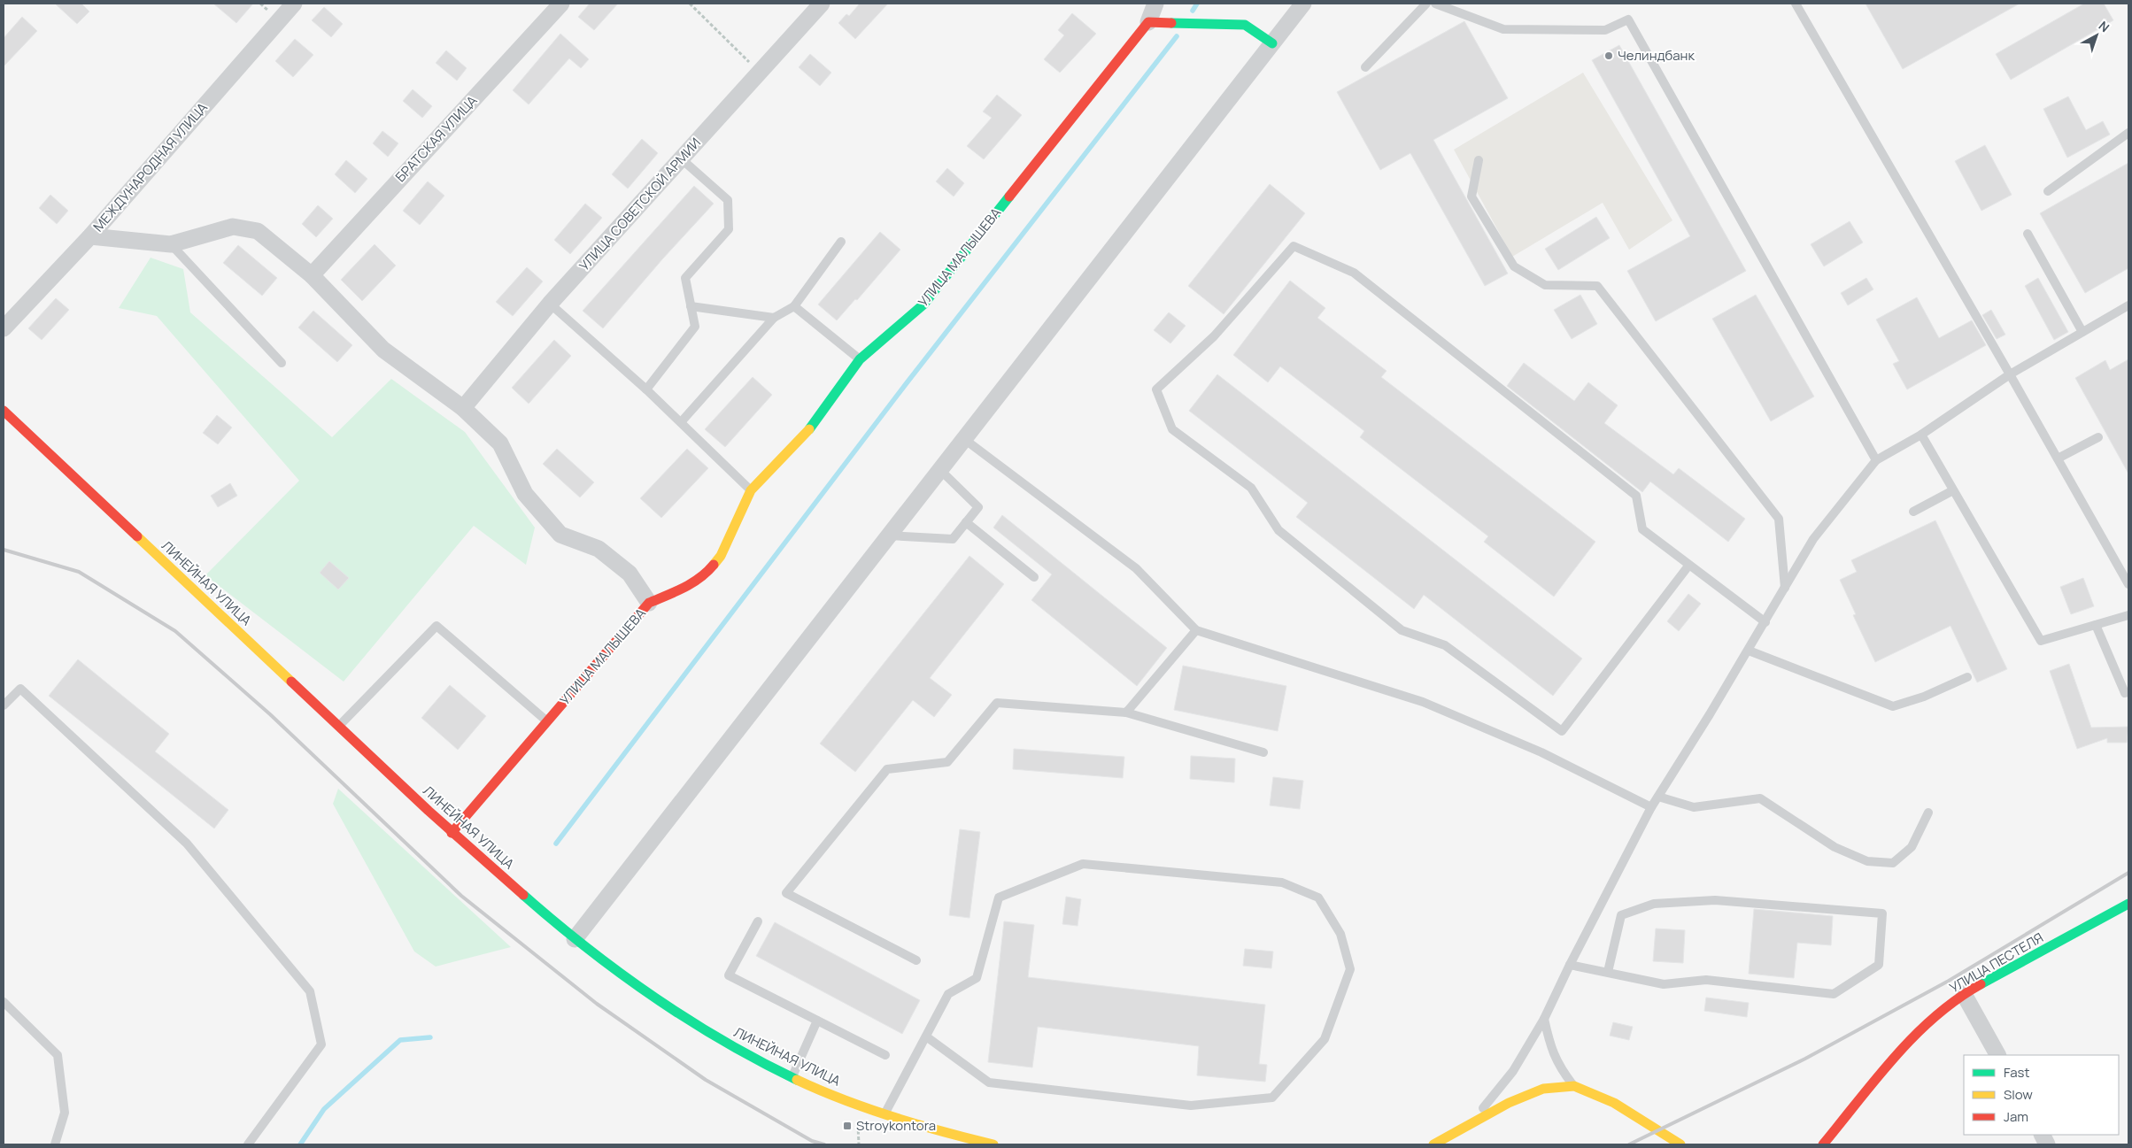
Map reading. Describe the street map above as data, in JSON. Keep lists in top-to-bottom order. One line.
{"streets":{"main road":["УЛИЦА МАЛЫШЕВА","ЛИНЕЙНАЯ УЛИЦА","УЛИЦА ПЕСТЕЛЯ"],"street":["БРАТСКАЯ УЛИЦА","МЕЖДУНАРОДНАЯ УЛИЦА","УЛИЦА СОВЕТСКОЙ АРМИИ"]},"crossings":[["УЛИЦА МАЛЫШЕВА","ЛИНЕЙНАЯ УЛИЦА"]],"places":{"other":["Челиндбанк"],"transit":["Stroykontora"]},"legend":["Fast","Slow","Jam"],"north":"top right"}
